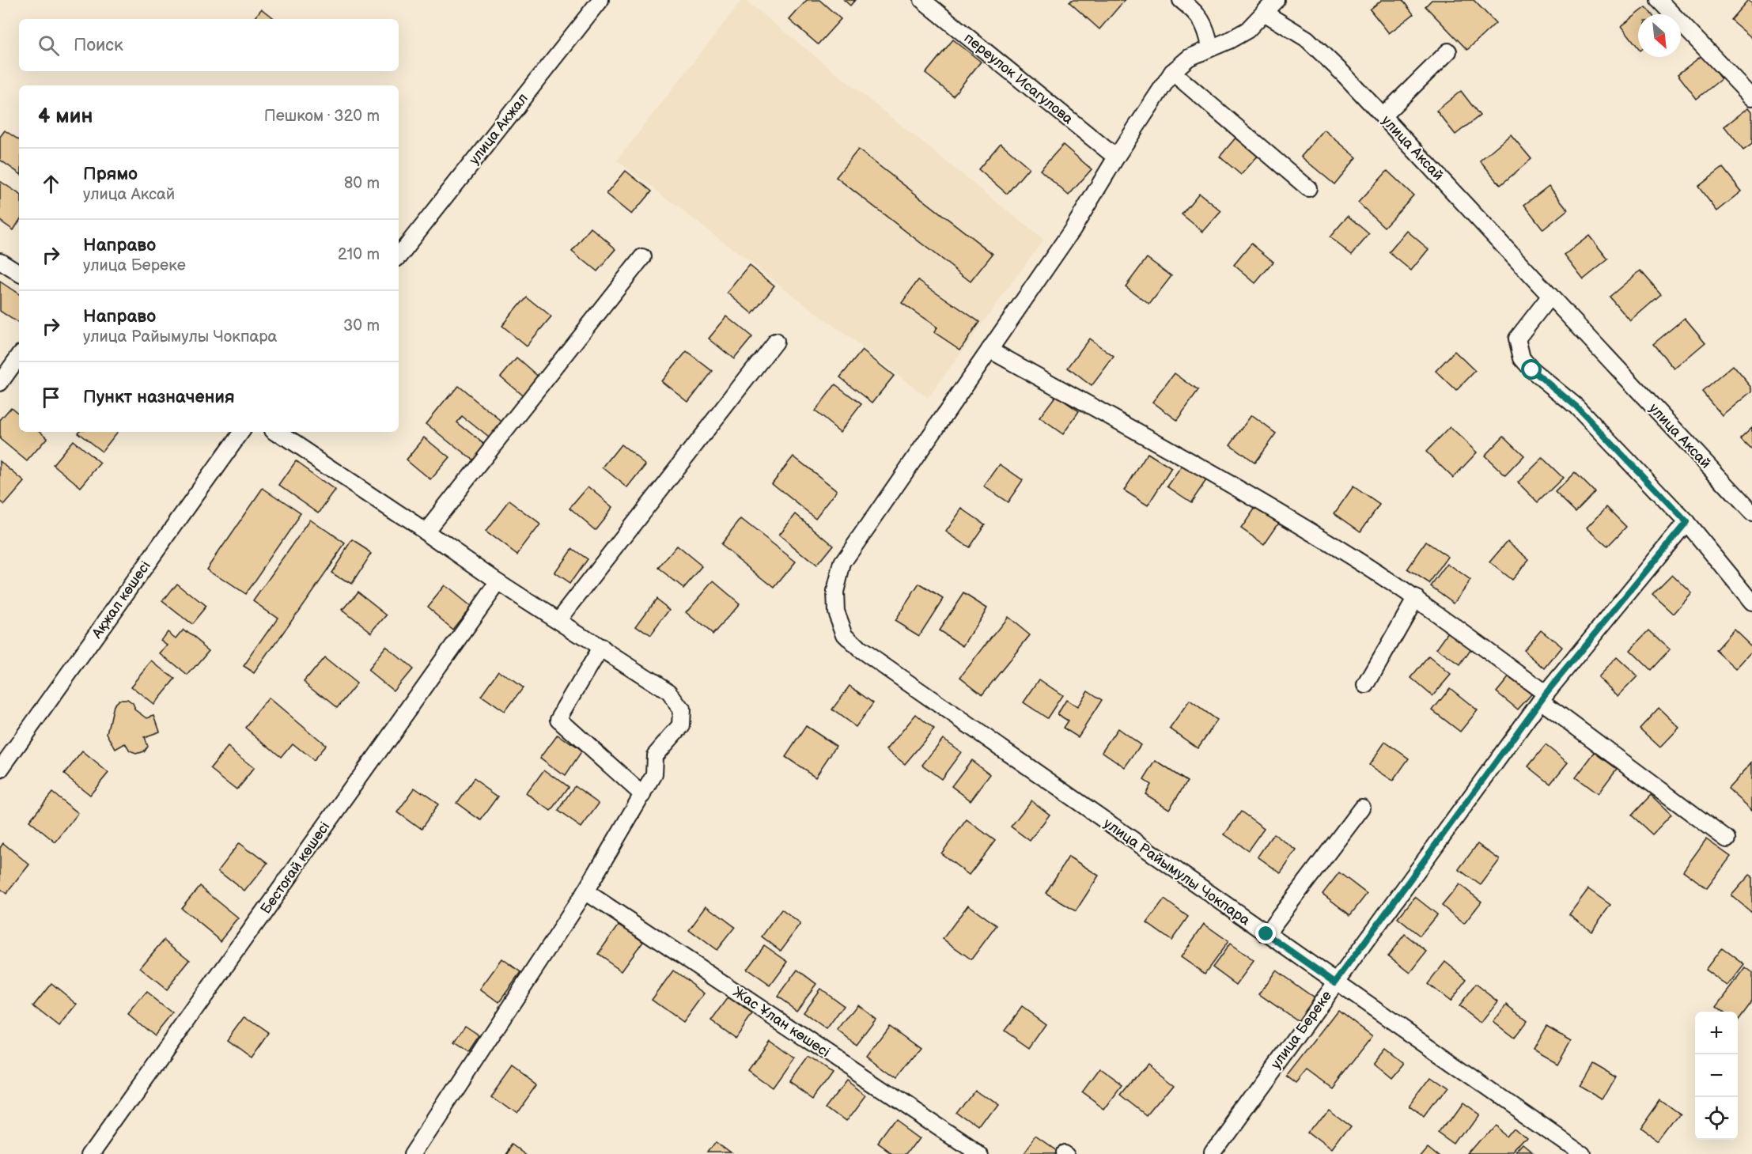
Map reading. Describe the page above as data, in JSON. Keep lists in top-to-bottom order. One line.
{"streets":{"street":["переулок Исагулова","улица Акжал","улица Аксай","Ақжал көшесі","Бестоғай көшесі","улица Райымулы Чокпара","Жас Ұлан көшесі","улица Береке"]},"crossings":[["улица Райымулы Чокпара","улица Береке"]],"north":"bottom right","page":{"search":"Поиск","heading":["4 мин","Пешком · 320 m"],"list":[["Прямо","улица Аксай","80 m"],["Направо","улица Береке","210 m"],["Направо","улица Райымулы Чокпара","30 m"],"Пункт назначения"],"map_buttons":["+","−"]}}
